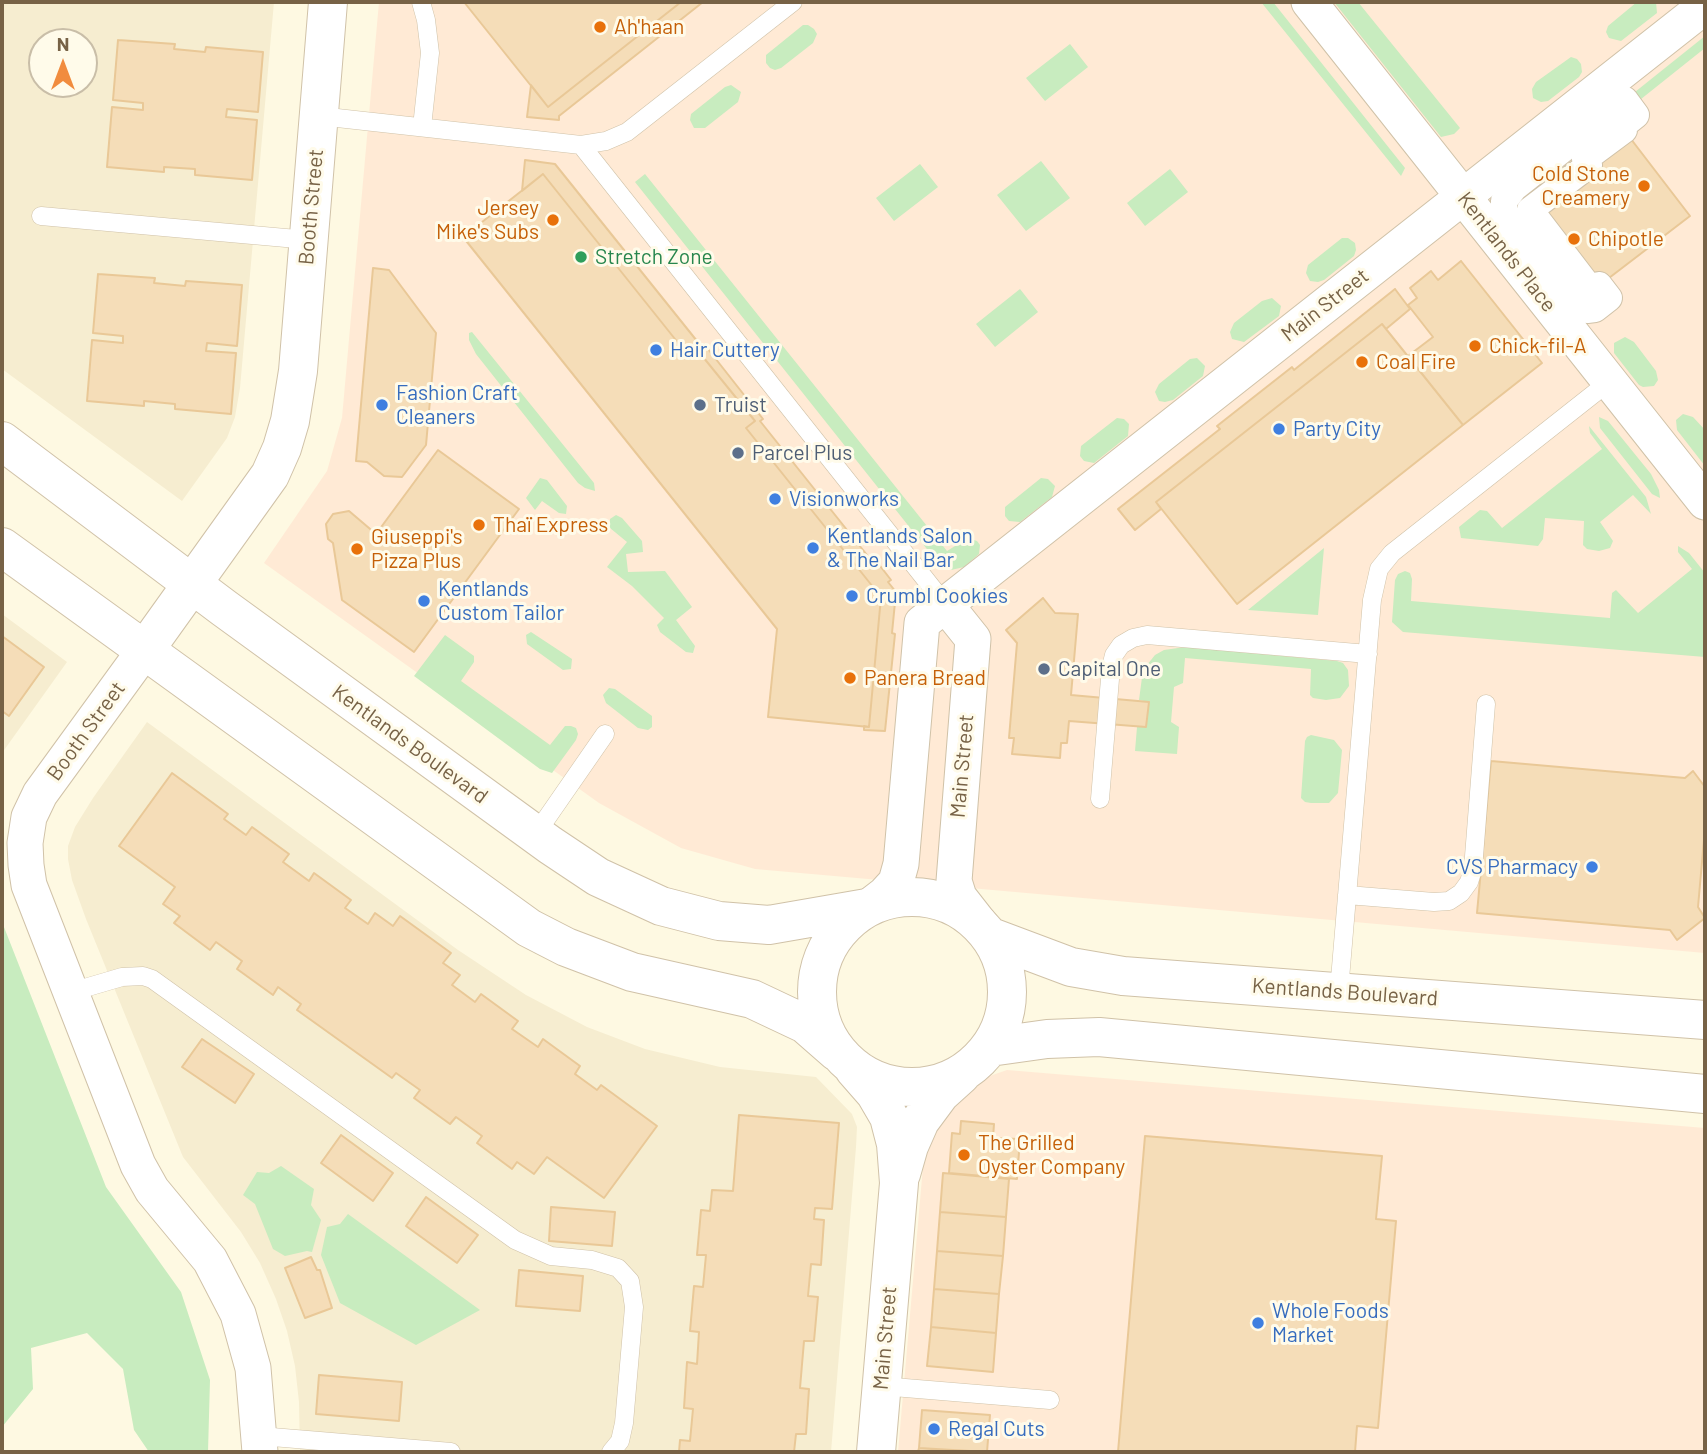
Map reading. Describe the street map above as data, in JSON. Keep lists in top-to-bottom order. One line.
{"streets":{"street":["Booth Street","Kentlands Place","Main Street","Kentlands Boulevard"]},"crossings":[["Booth Street","Kentlands Boulevard"],["Kentlands Place","Main Street"],["Main Street","Kentlands Boulevard"]],"places":["Ah'haan","Cold Stone Creamery","Jersey Mike's Subs","Chipotle","Stretch Zone","Chick-fil-A","Hair Cuttery","Coal Fire","Fashion Craft Cleaners","Truist","Party City","Parcel Plus","Visionworks","Thaï Express","Kentlands Salon & The Nail Bar","Giuseppi's Pizza Plus","Crumbl Cookies","Kentlands Custom Tailor","Capital One","Panera Bread","CVS Pharmacy","The Grilled Oyster Company","Whole Foods Market","Regal Cuts"],"north":"top"}
